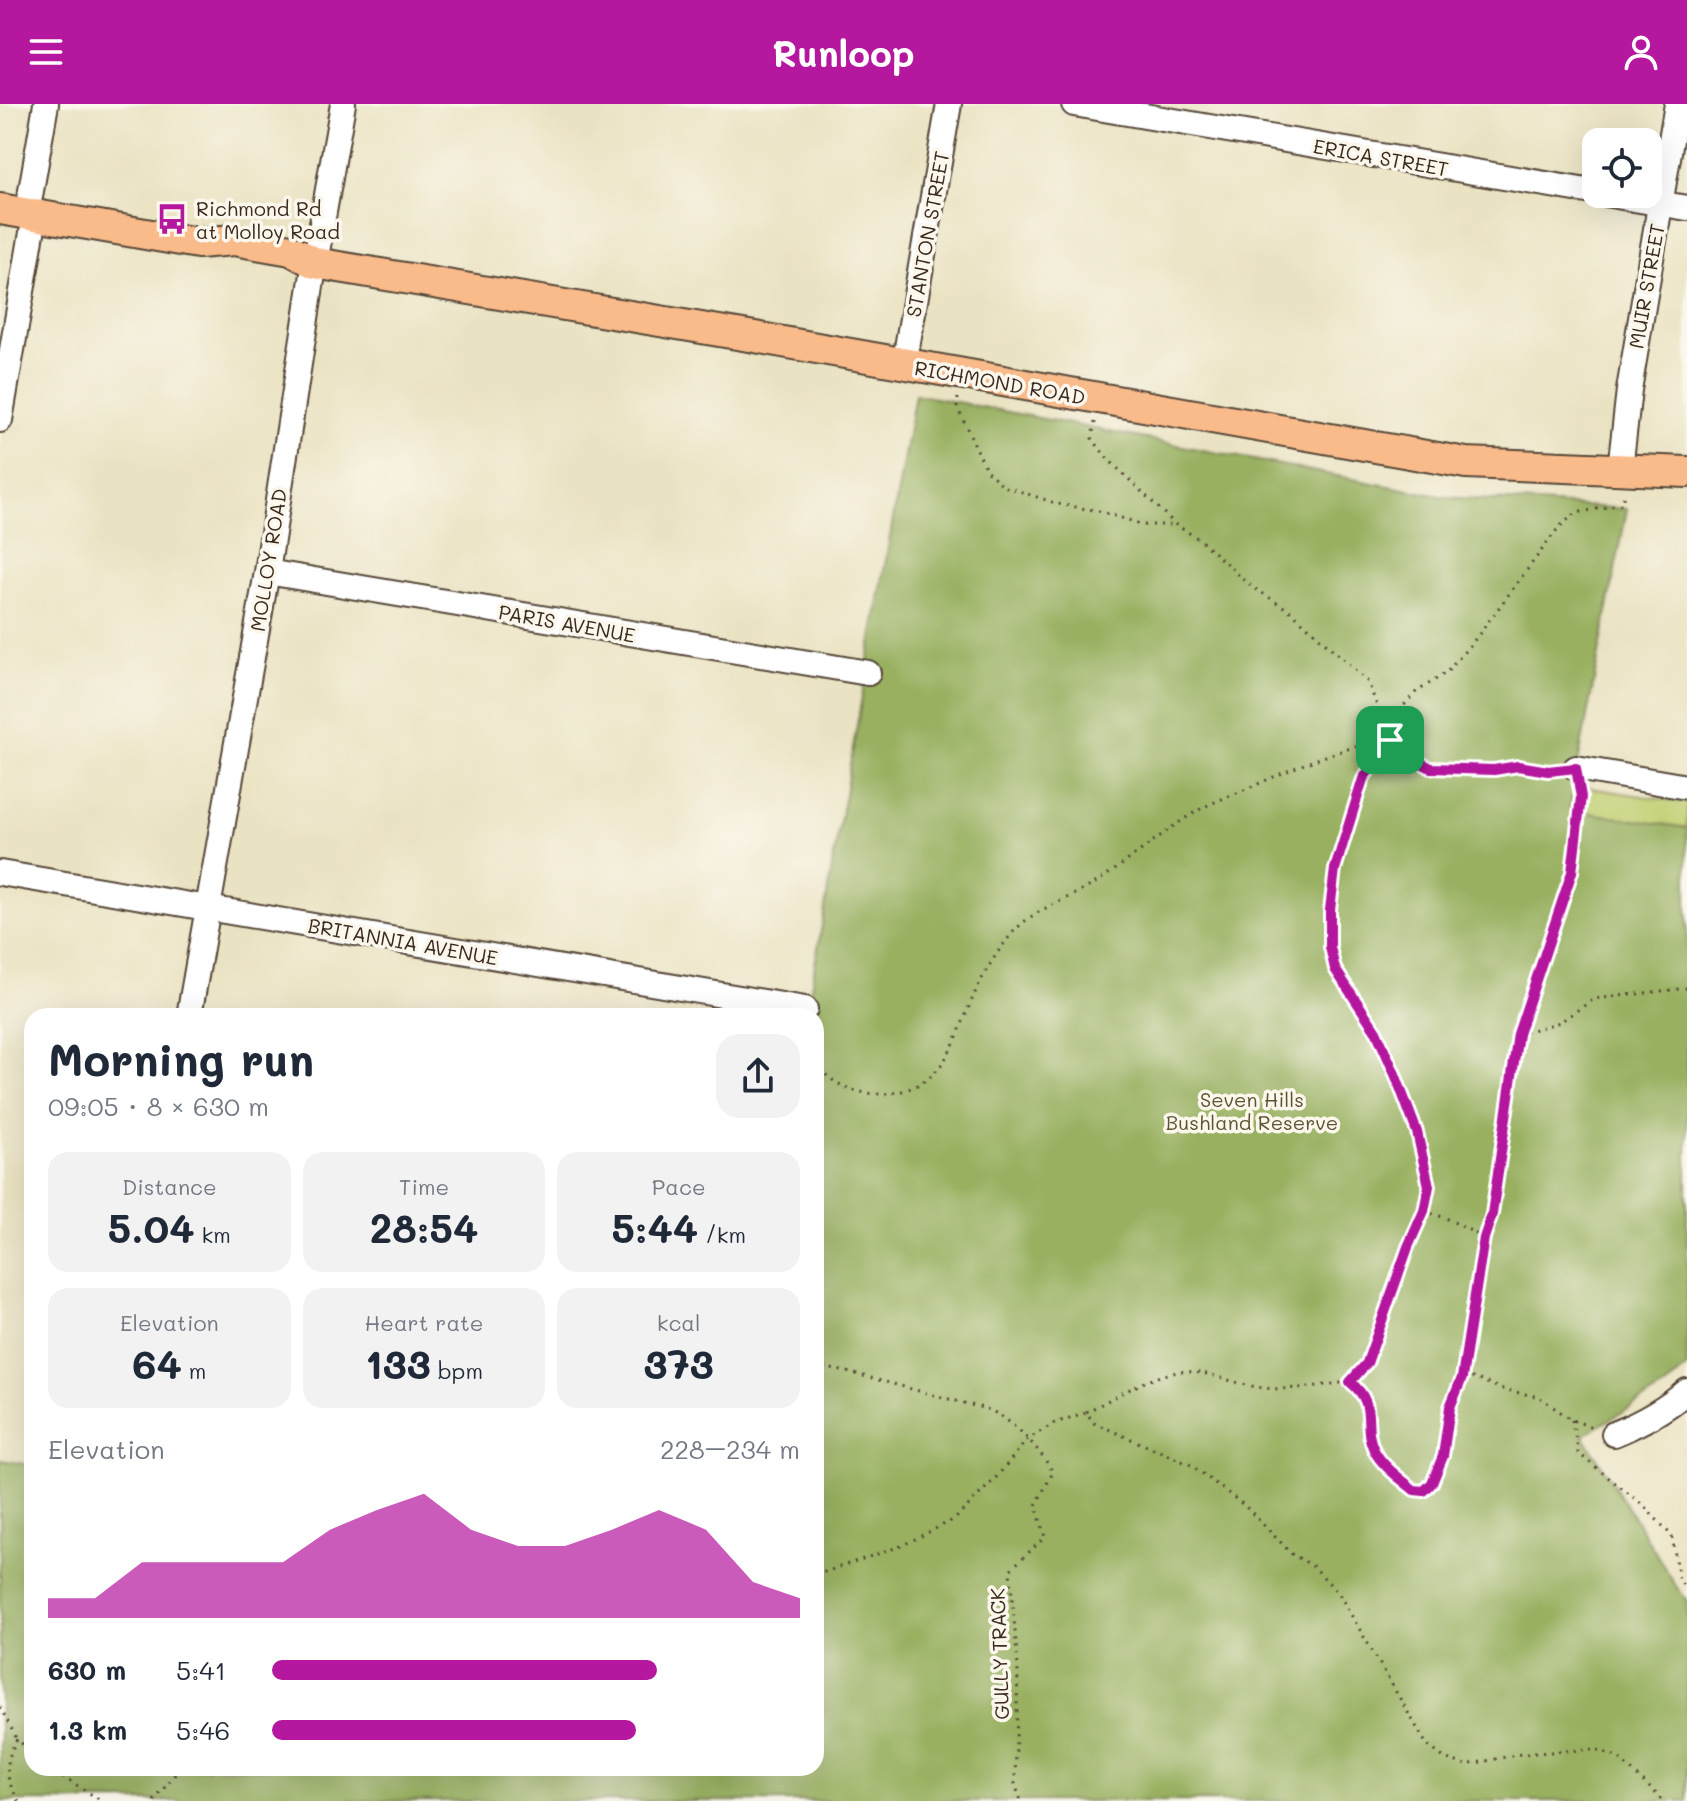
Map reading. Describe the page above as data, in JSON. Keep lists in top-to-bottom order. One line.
{"streets":{"main road":["RICHMOND ROAD"],"street":["ERICA STREET","STANTON STREET","MUIR STREET","MOLLOY ROAD","PARIS AVENUE","BRITANNIA AVENUE"],"path":["GULLY TRACK"]},"crossings":[["STANTON STREET","RICHMOND ROAD"],["MUIR STREET","RICHMOND ROAD"],["RICHMOND ROAD","MOLLOY ROAD"],["MOLLOY ROAD","PARIS AVENUE"],["MOLLOY ROAD","BRITANNIA AVENUE"]],"parks":["Seven Hills Bushland Reserve"],"places":{"bus stop":["Richmond Rd at Molloy Road"]},"page":{"header":"Runloop","heading":["Morning run","09:05 · 8 × 630 m"],"stats":[["Distance","5.04 km"],["Time","28:54"],["Pace","5:44 /km"],["Elevation","64 m"],["Heart rate","133 bpm"],["kcal","373"]],"chart":["Elevation","228–234 m"],"list":[{"name":"630 m","note":"5:41"},{"name":"1.3 km","note":"5:46"}]}}
